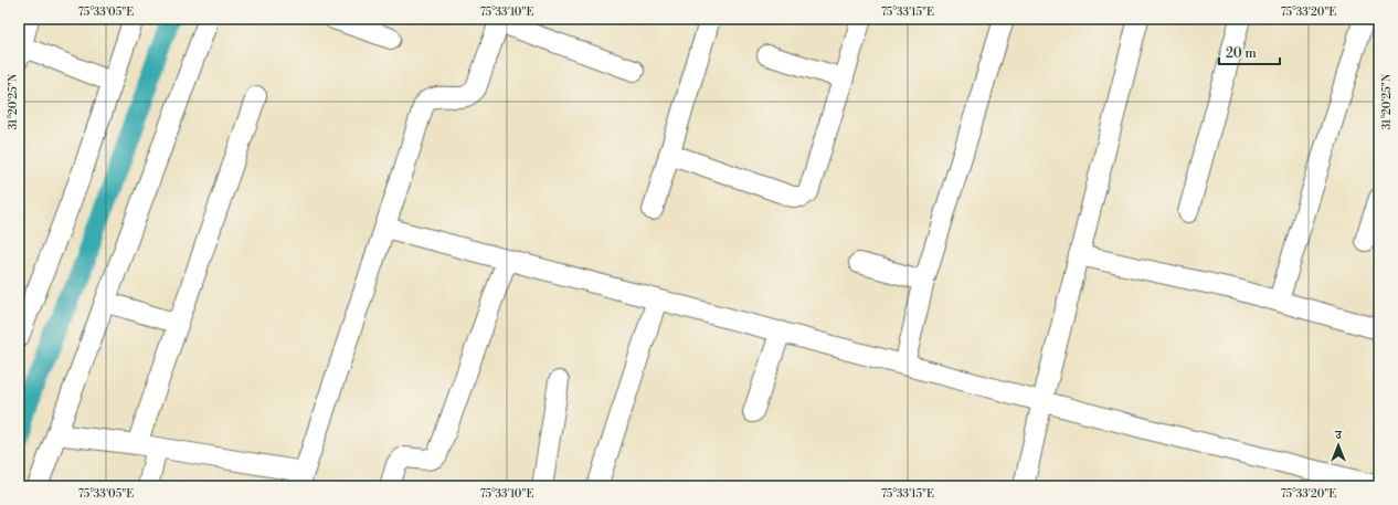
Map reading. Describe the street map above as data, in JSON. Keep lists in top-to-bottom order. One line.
{"scale_bar":"20 m","north":"top","coordinates":["75°33'05\"E","75°33'10\"E","75°33'15\"E","75°33'20\"E","31°20'25\"N"]}
